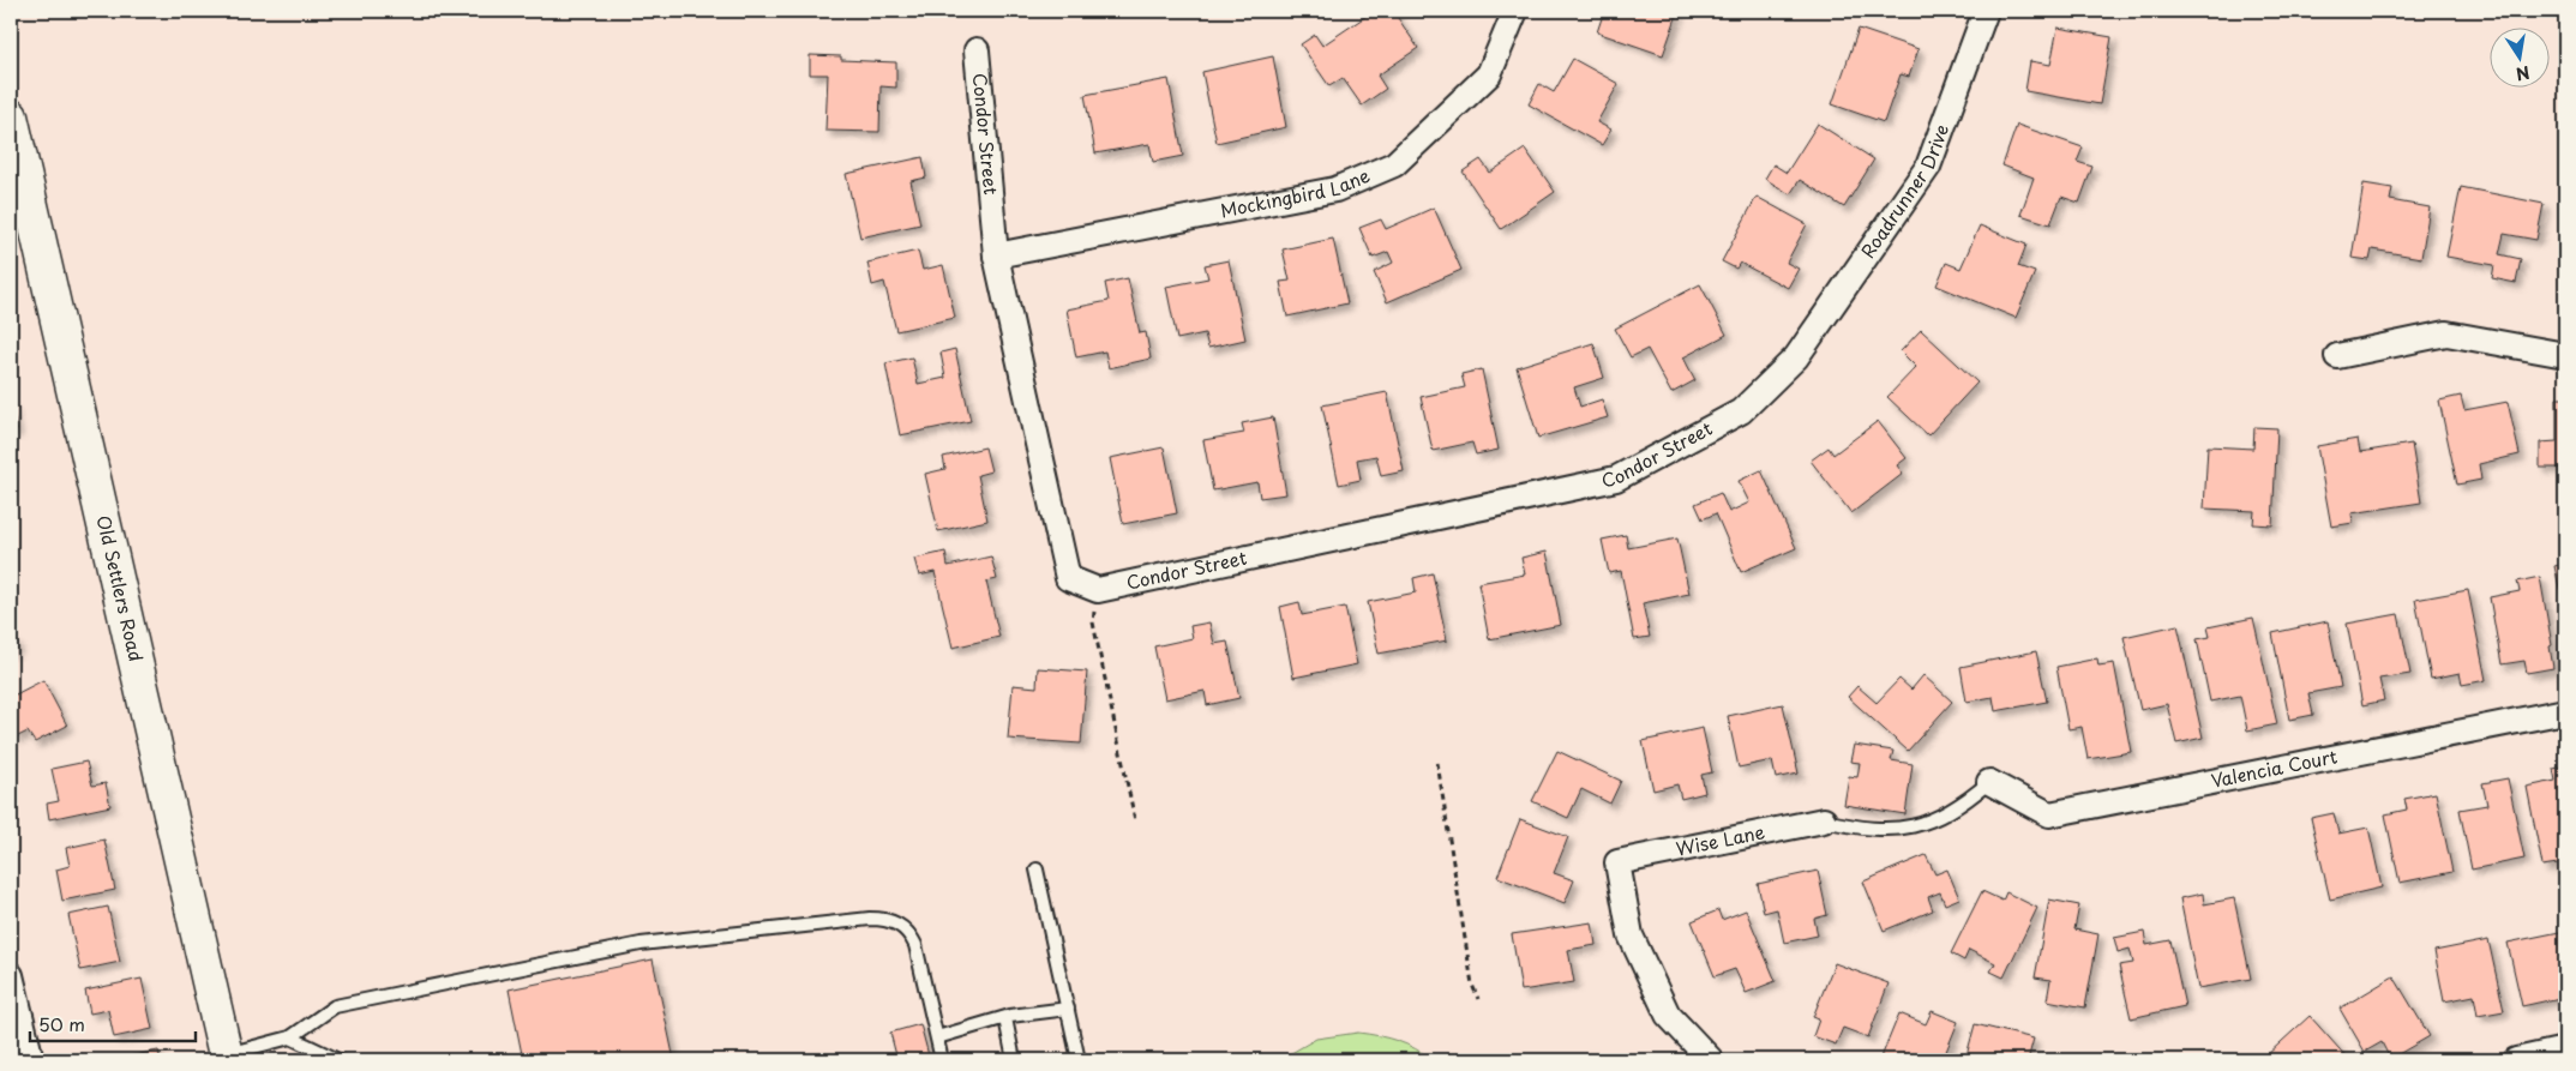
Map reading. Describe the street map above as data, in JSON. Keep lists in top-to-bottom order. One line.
{"streets":{"street":["Condor Street","Roadrunner Drive","Mockingbird Lane","Old Settlers Road","Valencia Court","Wise Lane"]},"crossings":[["Condor Street","Roadrunner Drive"],["Condor Street","Mockingbird Lane"]],"scale_bar":"50 m","north":"bottom"}
